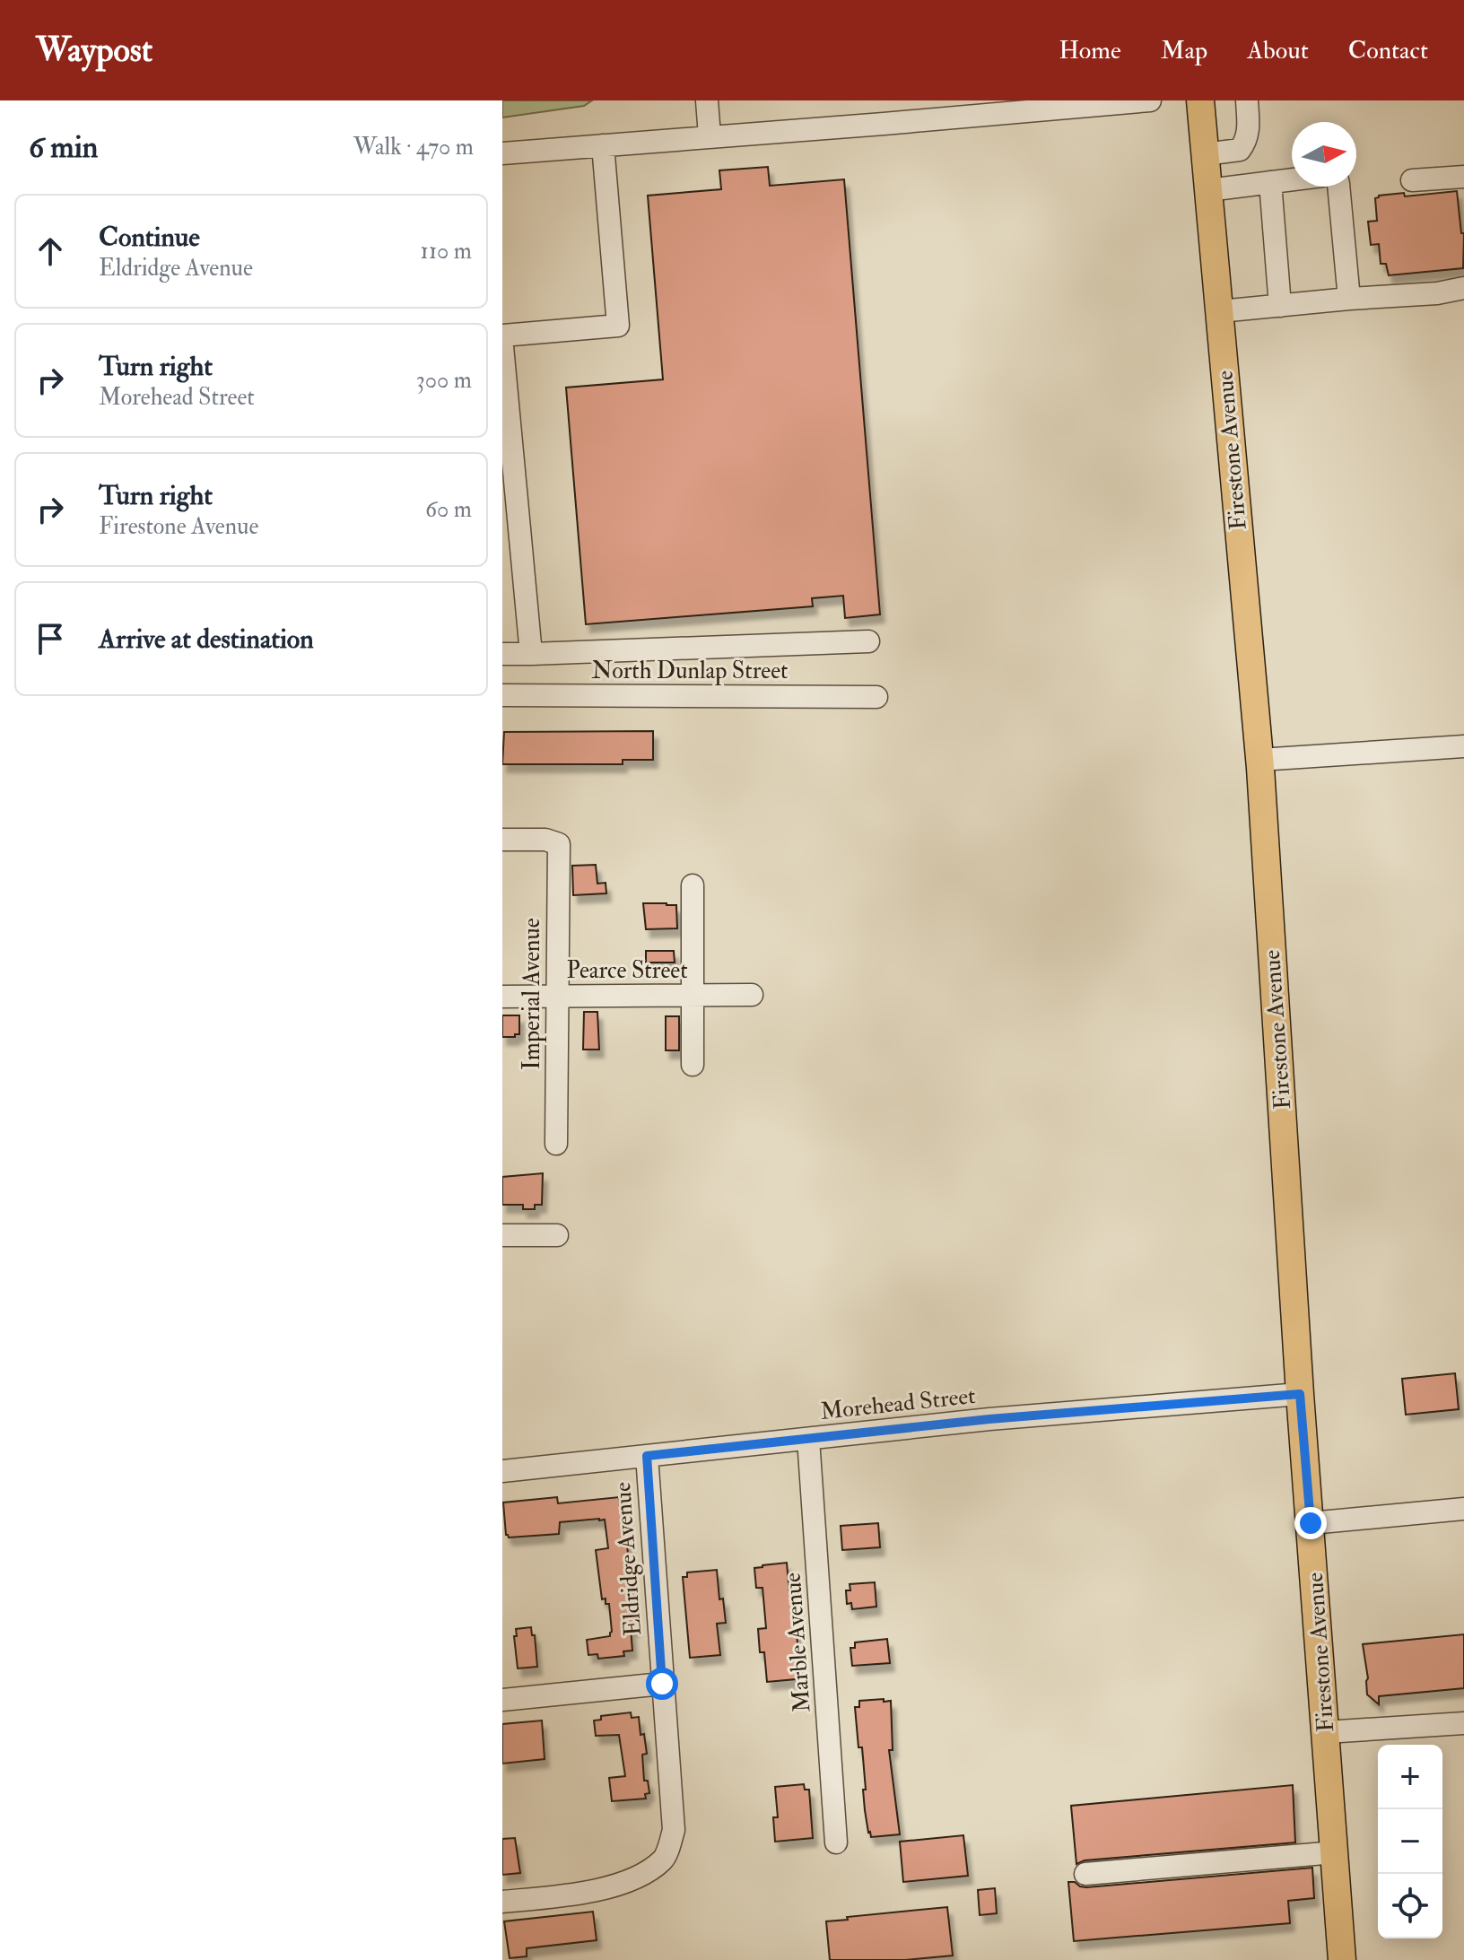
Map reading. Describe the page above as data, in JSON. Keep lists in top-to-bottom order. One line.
{"streets":{"main road":["Firestone Avenue"],"street":["North Dunlap Street","Pearce Street","Imperial Avenue","Morehead Street","Eldridge Avenue","Marble Avenue"]},"crossings":[["Firestone Avenue","Morehead Street"],["Pearce Street","Imperial Avenue"],["Morehead Street","Eldridge Avenue"],["Morehead Street","Marble Avenue"]],"north":"right","page":{"header":"Waypost","nav":["Home","Map","About","Contact"],"heading":["6 min","Walk · 470 m"],"list":[["Continue","Eldridge Avenue","110 m"],["Turn right","Morehead Street","300 m"],["Turn right","Firestone Avenue","60 m"],"Arrive at destination"],"map_buttons":["+","−"]}}
